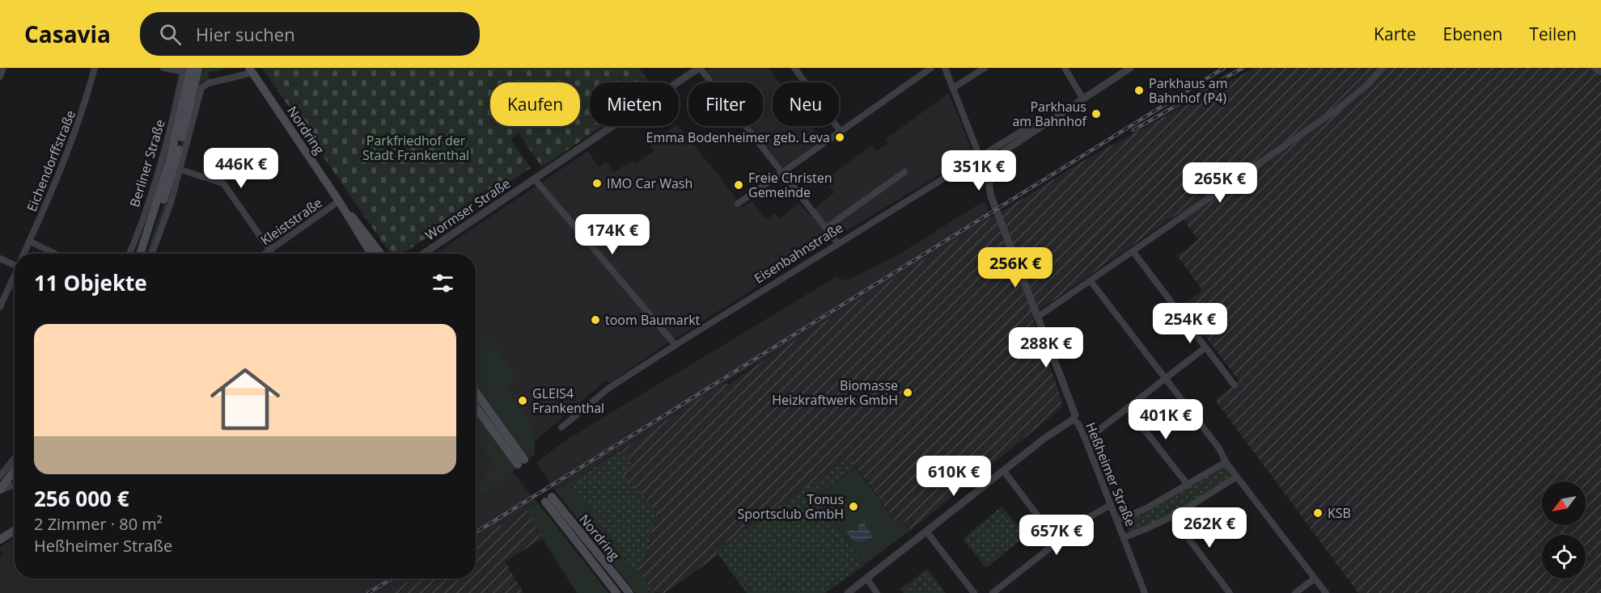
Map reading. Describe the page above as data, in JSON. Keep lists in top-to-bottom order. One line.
{"streets":{"main road":["Nordring","Berliner Straße"],"street":["Eichendorffstraße","Wormser Straße","Kleiststraße","Eisenbahnstraße","Heßheimer Straße"]},"crossings":[["Nordring","Kleiststraße"],["Eisenbahnstraße","Heßheimer Straße"]],"parks":["Parkfriedhof der Stadt Frankenthal"],"places":["Parkhaus am Bahnhof (P4)","Parkhaus am Bahnhof","Emma Bodenheimer geb. Leva","IMO Car Wash","Freie Christen Gemeinde","toom Baumarkt","Biomasse Heizkraftwerk GmbH","GLEIS4 Frankenthal","Tonus Sportsclub GmbH","KSB"],"north":"bottom left","page":{"header":"Casavia","search":"Hier suchen","nav":["Karte","Ebenen","Teilen"],"chip":["Kaufen","Mieten","Filter","Neu"],"price":["446K €","351K €","265K €","174K €","256K €","254K €","288K €","401K €","610K €","262K €","657K €"],"heading":"11 Objekte","list":[{"name":"256 000 €","note":"2 Zimmer · 80 m² · Heßheimer Straße"}]}}
